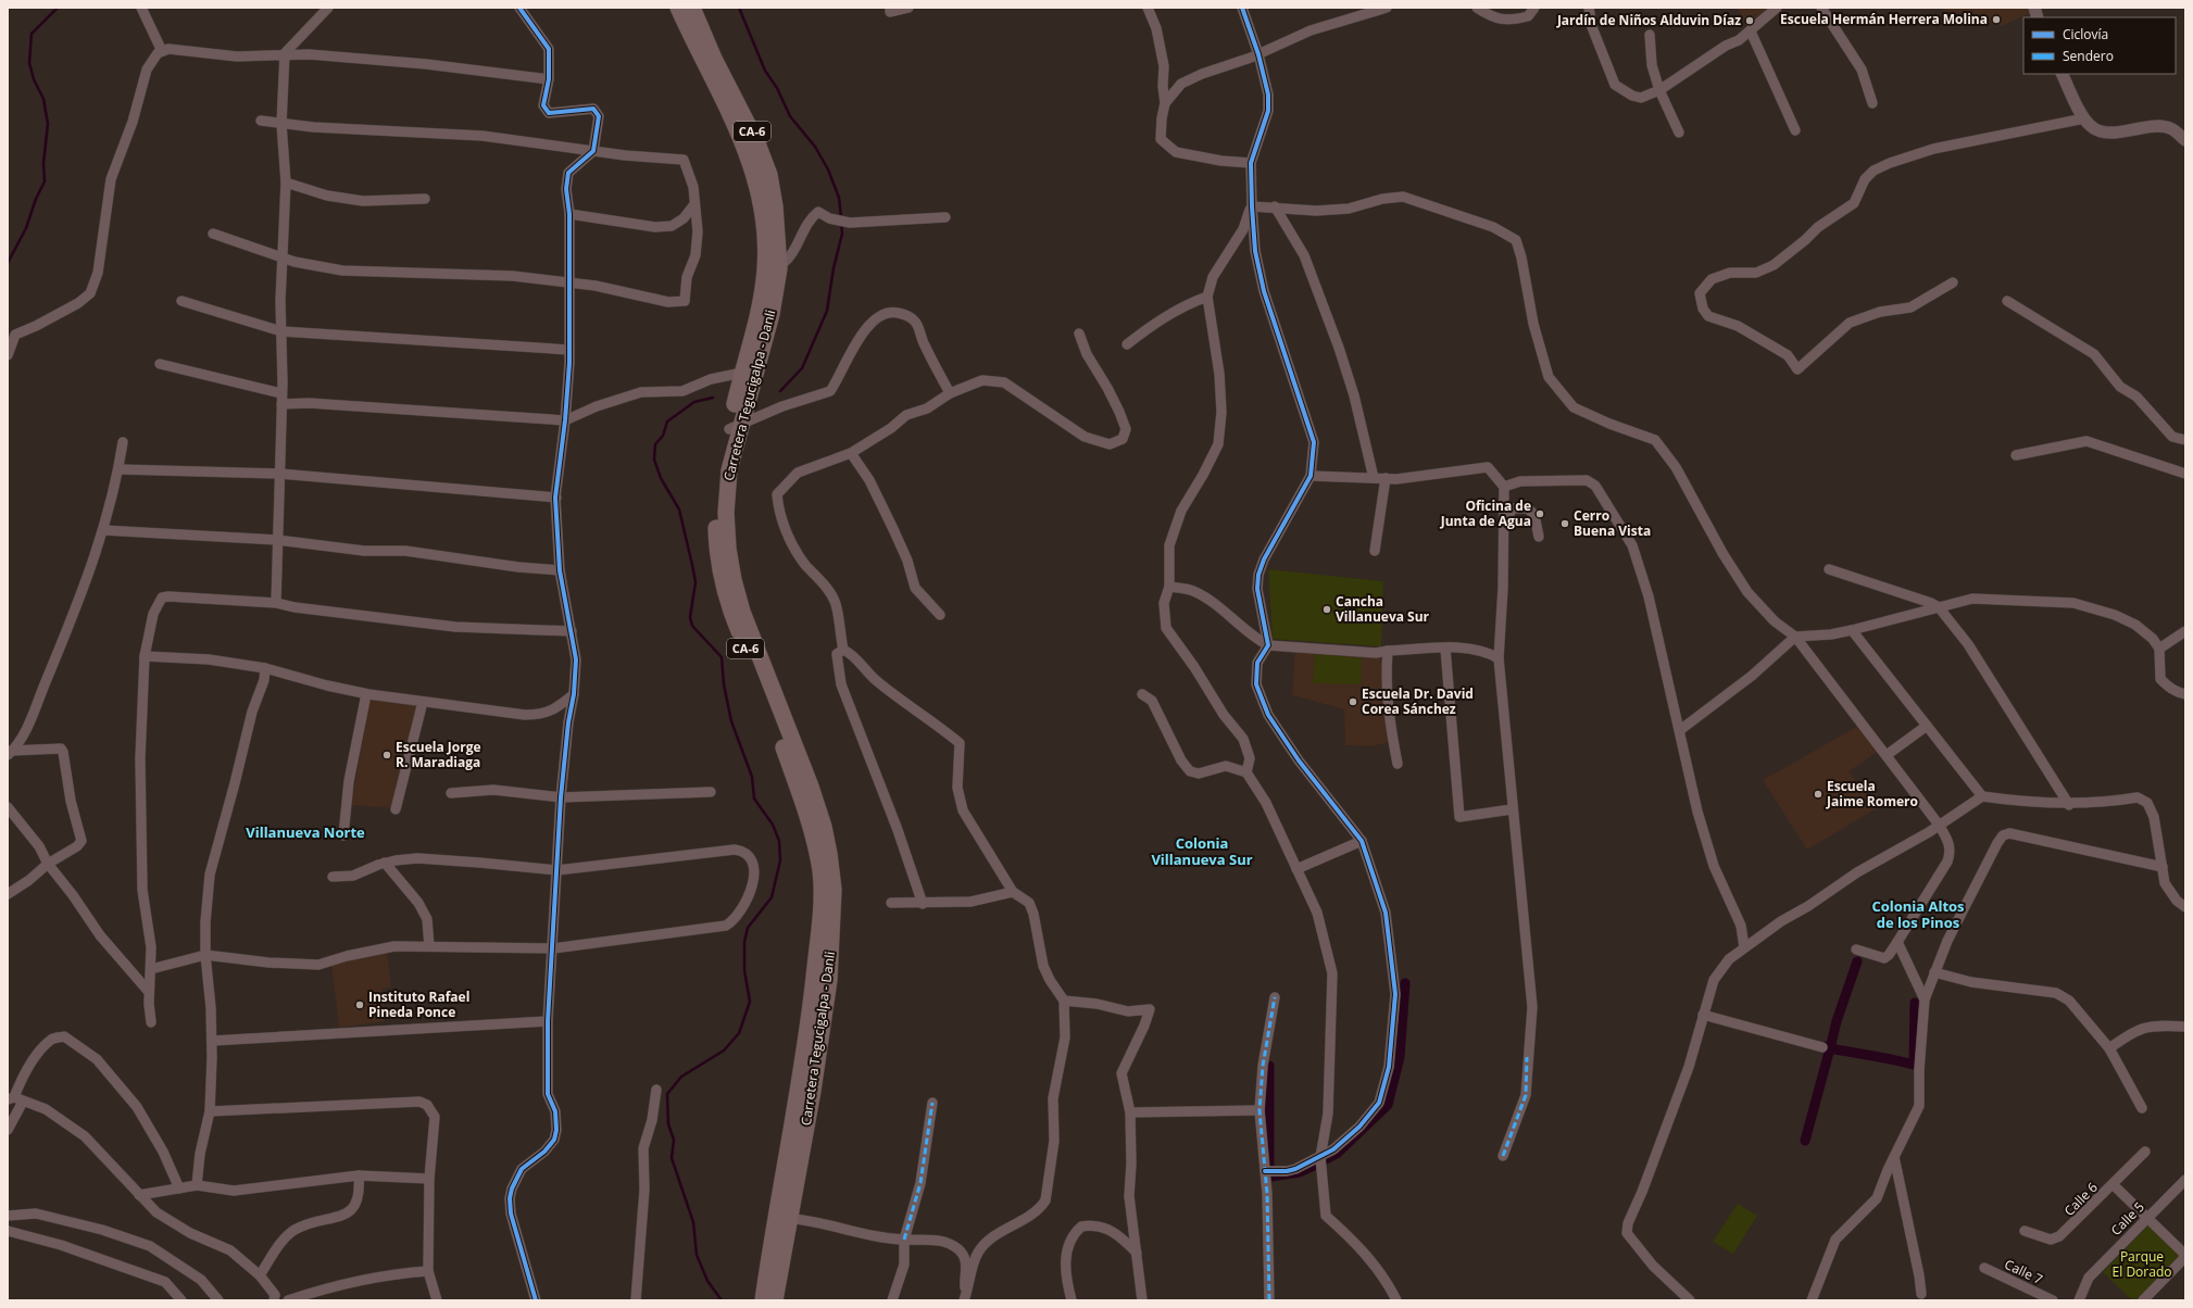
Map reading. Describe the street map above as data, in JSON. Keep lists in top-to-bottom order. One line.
{"streets":{"highway":["CA-6","Carretera Tegucigalpa - Danli"],"street":["Calle 6","Calle 5","Calle 7"]},"districts":["Villanueva Norte","Colonia Villanueva Sur","Colonia Altos de los Pinos"],"parks":["Parque El Dorado"],"places":["Escuela Hermán Herrera Molina","Jardín de Niños Alduvin Díaz","Oficina de Junta de Agua","Cerro Buena Vista","Cancha Villanueva Sur","Escuela Dr. David Corea Sánchez","Escuela Jorge R. Maradiaga","Escuela Jaime Romero","Instituto Rafael Pineda Ponce"],"legend":["Ciclovía","Sendero"]}
